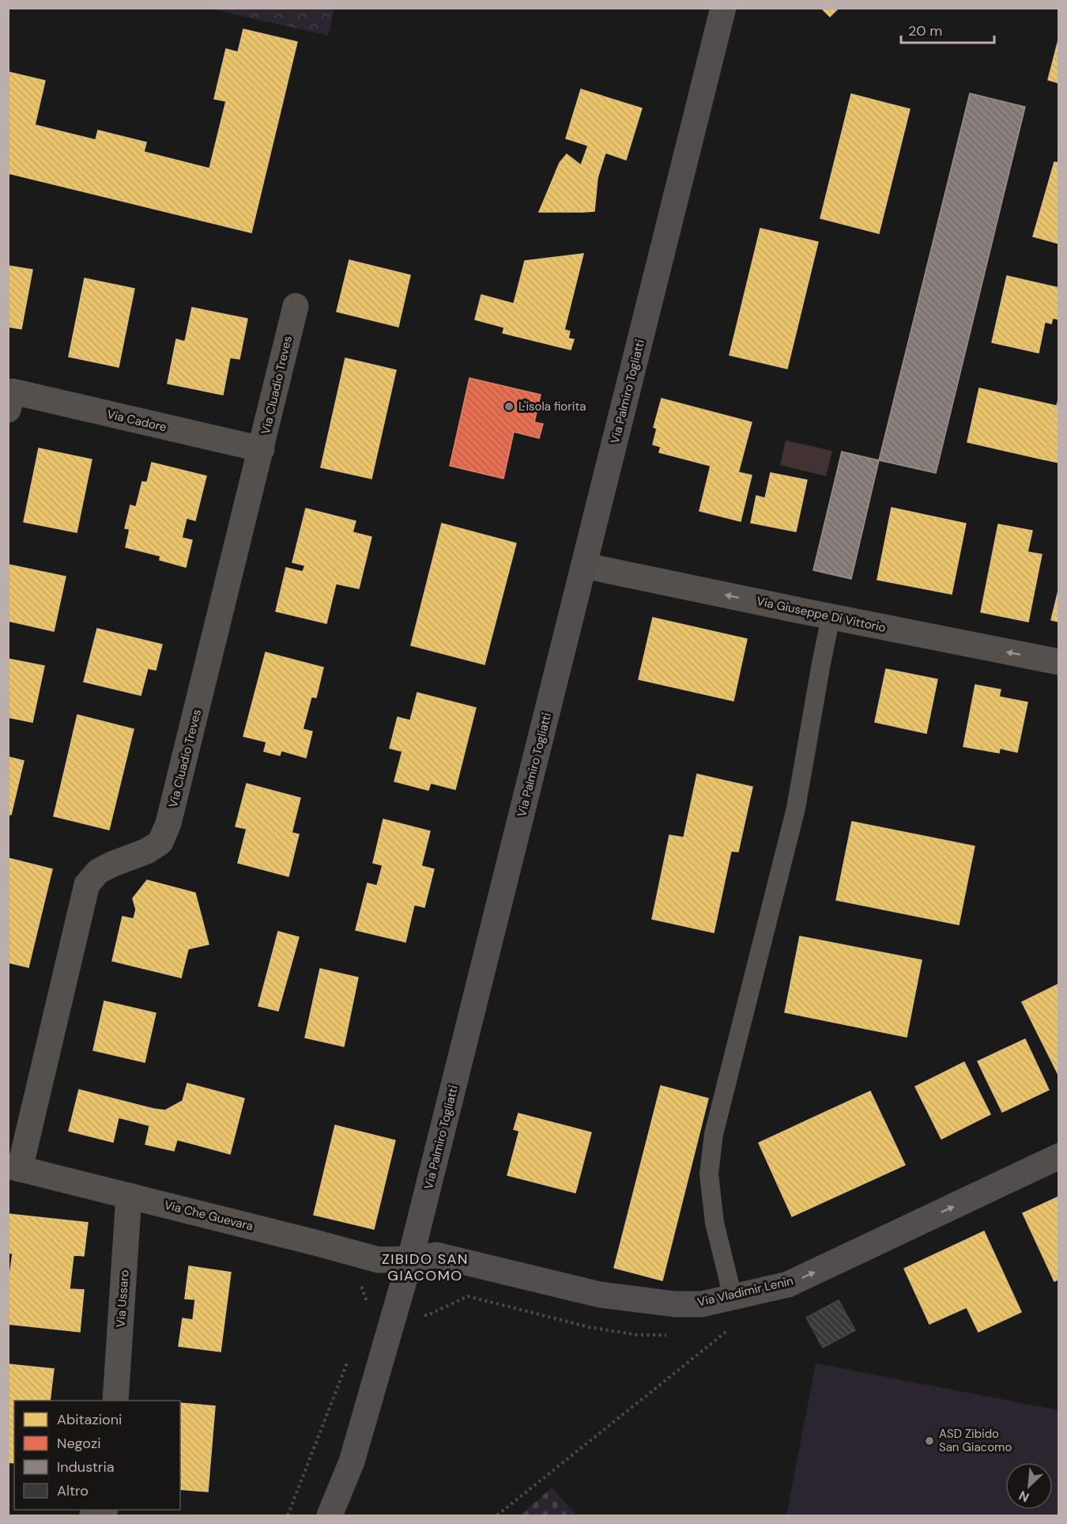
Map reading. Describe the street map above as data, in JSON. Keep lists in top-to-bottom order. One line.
{"streets":{"street":["Via Cluadio Treves","Via Palmiro Togliatti","Via Cadore","Via Giuseppe Di Vittorio","Via Che Guevara","Via Vladimir Lenin","Via Ussaro"]},"crossings":[["Via Cluadio Treves","Via Cadore"],["Via Cluadio Treves","Via Che Guevara"],["Via Palmiro Togliatti","Via Giuseppe Di Vittorio"],["Via Palmiro Togliatti","Via Che Guevara"],["Via Palmiro Togliatti","Via Vladimir Lenin"],["Via Che Guevara","Via Vladimir Lenin"],["Via Che Guevara","Via Ussaro"]],"one_way":["Via Giuseppe Di Vittorio","Via Vladimir Lenin"],"districts":["ZIBIDO SAN GIACOMO"],"places":["L'isola fiorita","ASD Zibido San Giacomo"],"legend":["Abitazioni","Negozi","Industria","Altro"],"scale_bar":"20 m","north":"bottom left"}
